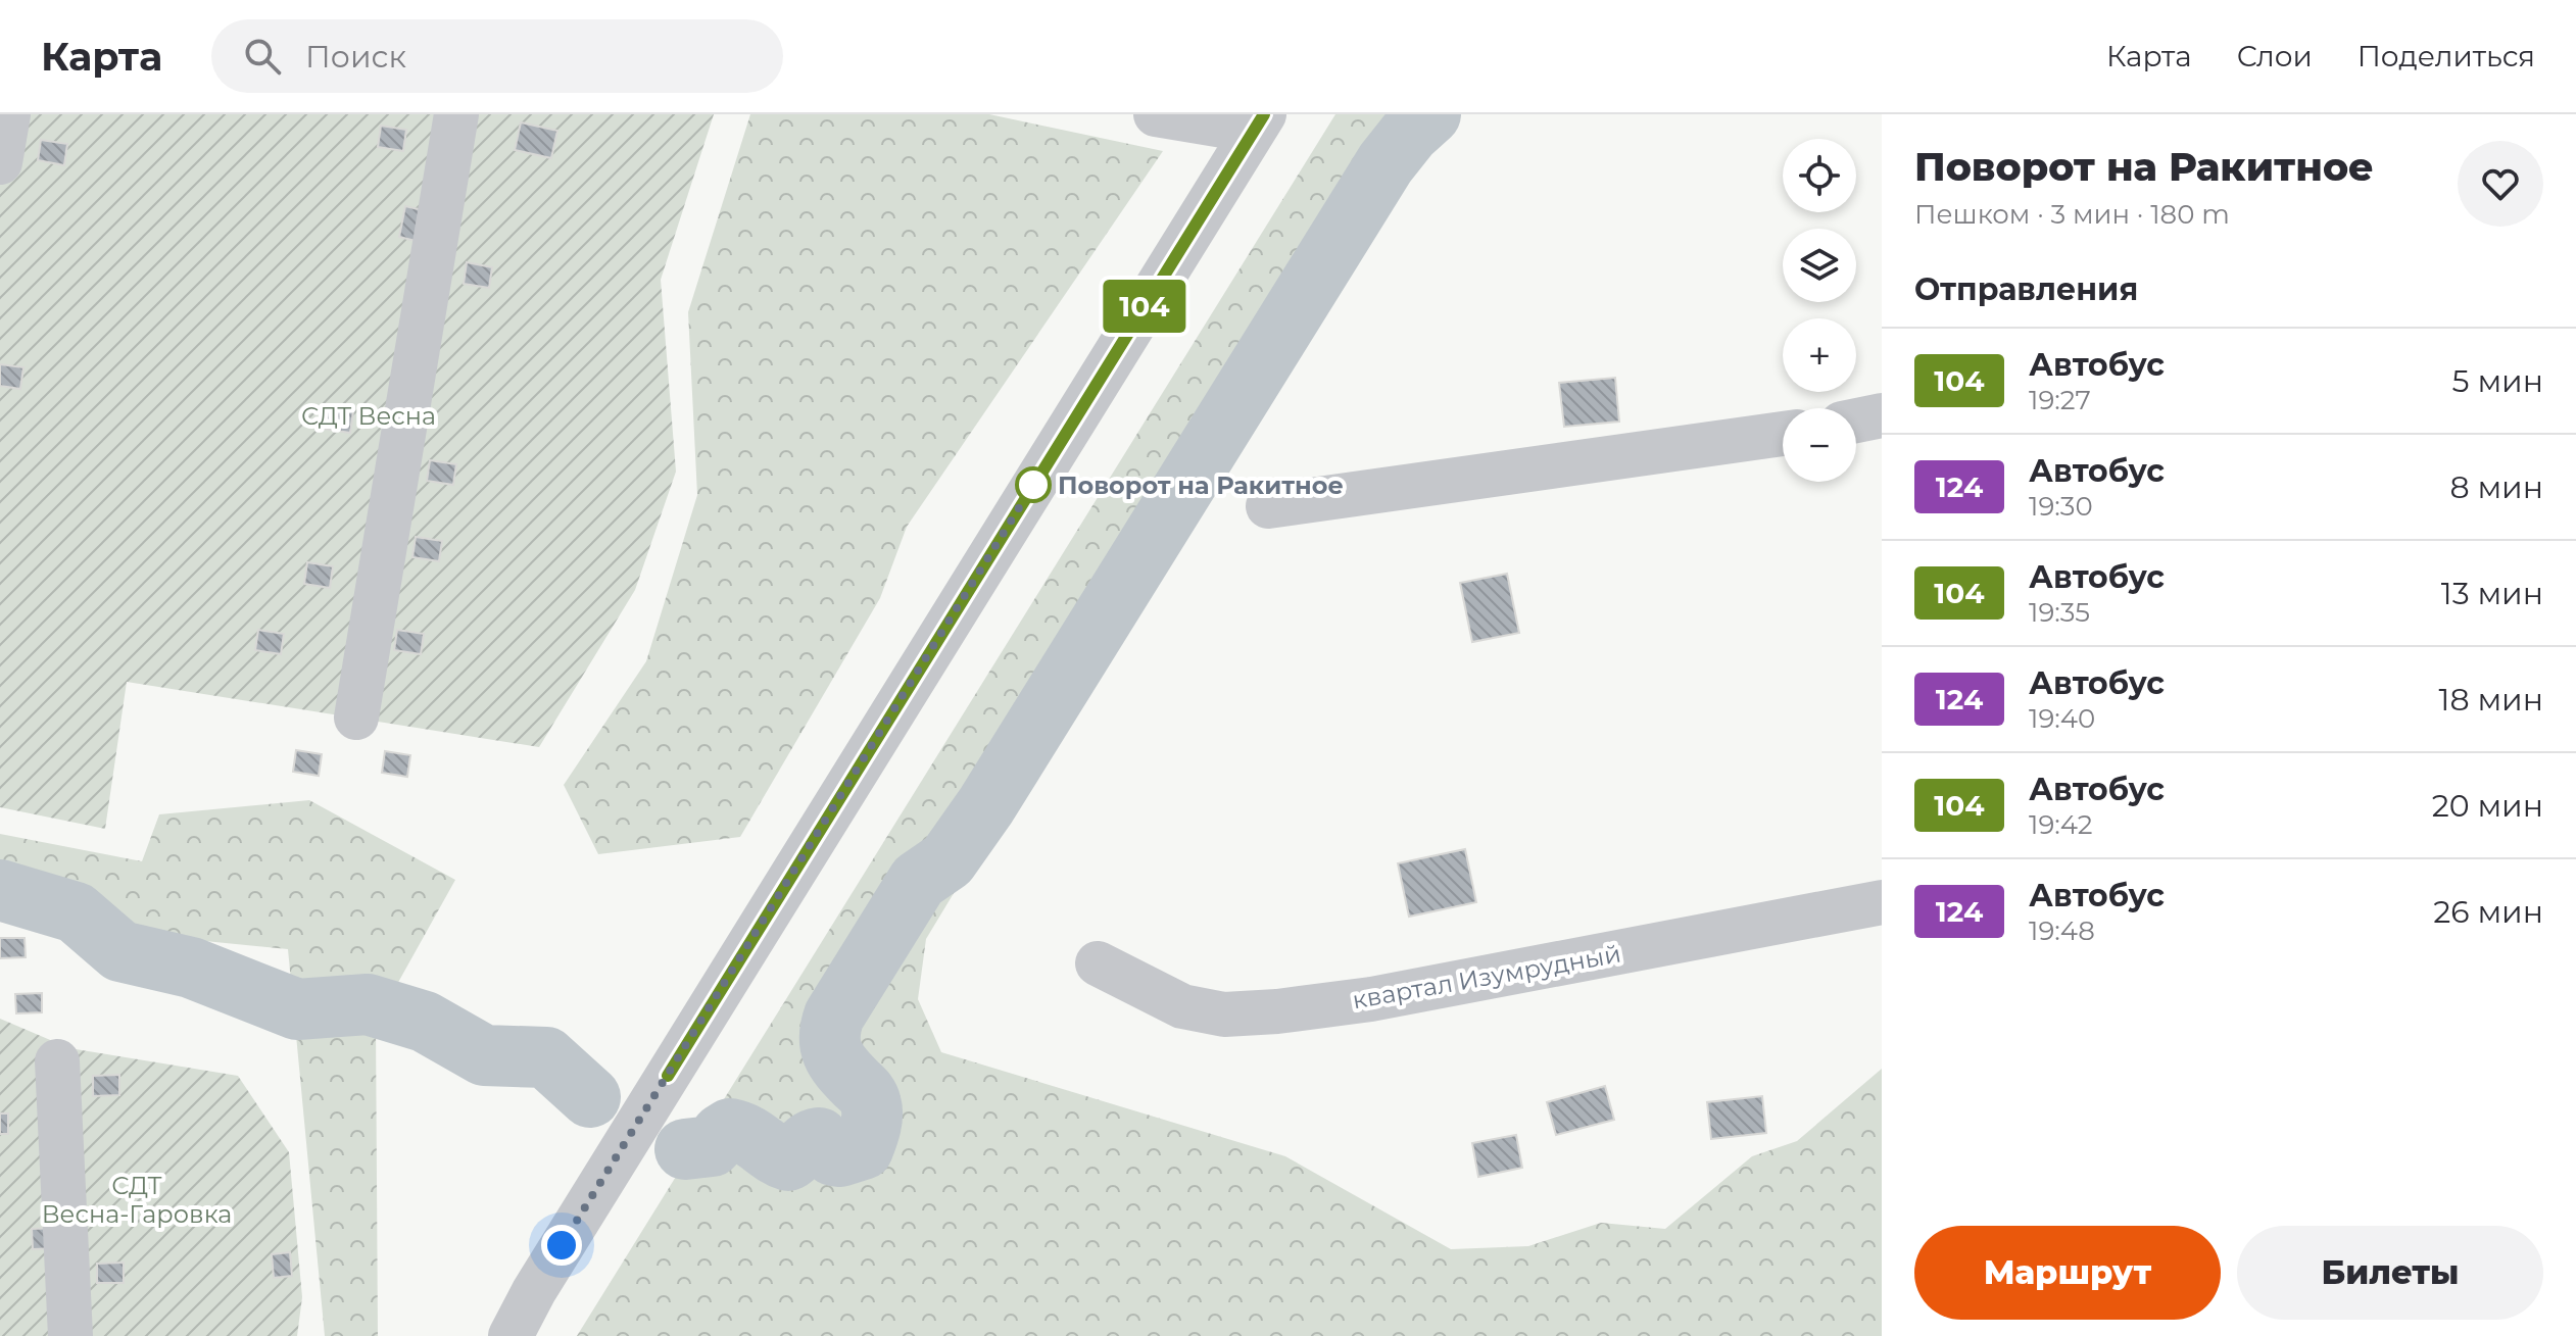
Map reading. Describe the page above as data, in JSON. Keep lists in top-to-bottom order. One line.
{"streets":{"street":["квартал Изумрудный"]},"parks":["СДТ Весна","СДТ Весна-Гаровка"],"places":["Поворот на Ракитное"],"lines":["bus line 104"],"page":{"header":"Карта","search":"Поиск","nav":["Карта","Слои","Поделиться"],"on_map":"104","heading":[["Поворот на Ракитное","Пешком · 3 мин · 180 m"],"Отправления"],"map_buttons":["+","−"],"list":[{"mark":"104","name":"Автобус","note":"19:27","value":"5 мин"},{"mark":"124","name":"Автобус","note":"19:30","value":"8 мин"},{"mark":"104","name":"Автобус","note":"19:35","value":"13 мин"},{"mark":"124","name":"Автобус","note":"19:40","value":"18 мин"},{"mark":"104","name":"Автобус","note":"19:42","value":"20 мин"},{"mark":"124","name":"Автобус","note":"19:48","value":"26 мин"}],"buttons":["Маршрут","Билеты"]}}
